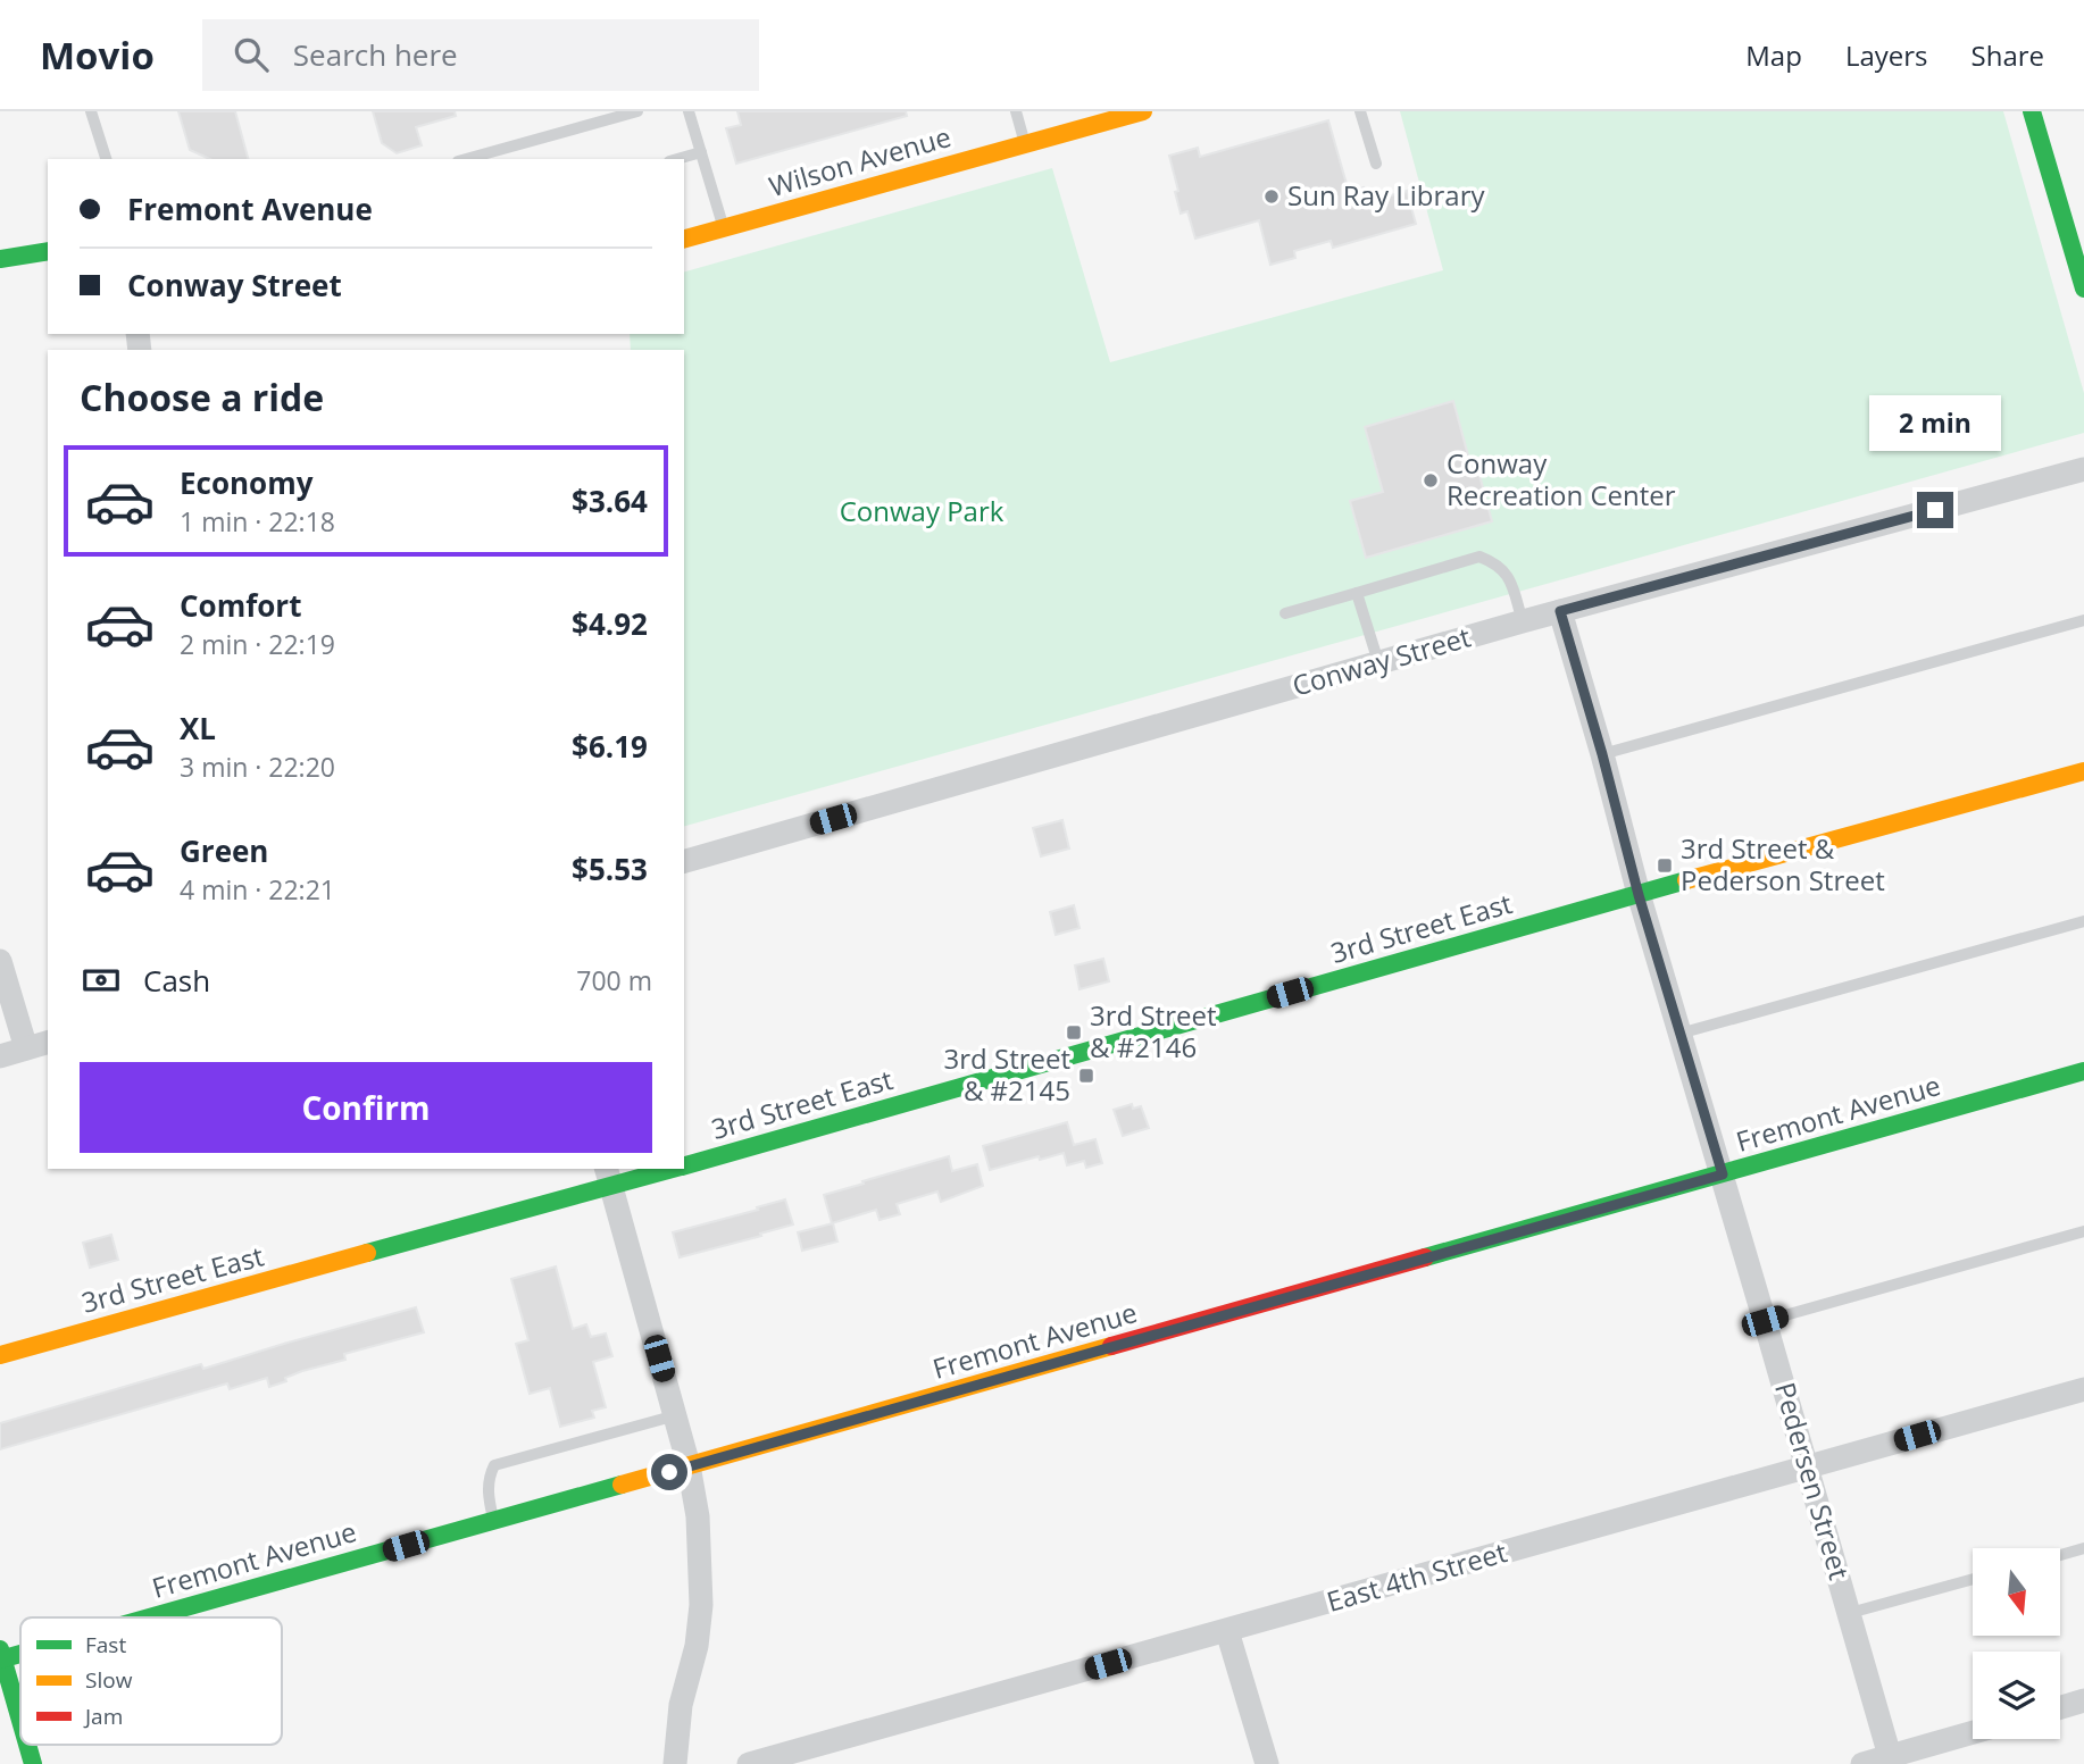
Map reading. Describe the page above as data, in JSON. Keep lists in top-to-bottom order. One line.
{"streets":{"street":["Wilson Avenue","Conway Street","3rd Street East","Fremont Avenue","Pedersen Street","East 4th Street"]},"crossings":[["Conway Street","Pedersen Street"],["3rd Street East","Pedersen Street"],["Fremont Avenue","Pedersen Street"],["Pedersen Street","East 4th Street"]],"parks":["Conway Park"],"places":{"other":["Sun Ray Library","Conway Recreation Center"],"transit":["3rd Street & Pederson Street","3rd Street & #2146","3rd Street & #2145"]},"legend":["Fast","Slow","Jam"],"north":"bottom","page":{"header":"Movio","search":"Search here","nav":["Map","Layers","Share"],"banner":["Fremont Avenue","Conway Street"],"heading":"Choose a ride","bubble":"2 min","list":[{"name":"Economy","note":"1 min · 22:18","value":"$3.64"},{"name":"Comfort","note":"2 min · 22:19","value":"$4.92"},{"name":"XL","note":"3 min · 22:20","value":"$6.19"},{"name":"Green","note":"4 min · 22:21","value":"$5.53"}],"pay":["Cash","700 m"],"buttons":"Confirm"}}
